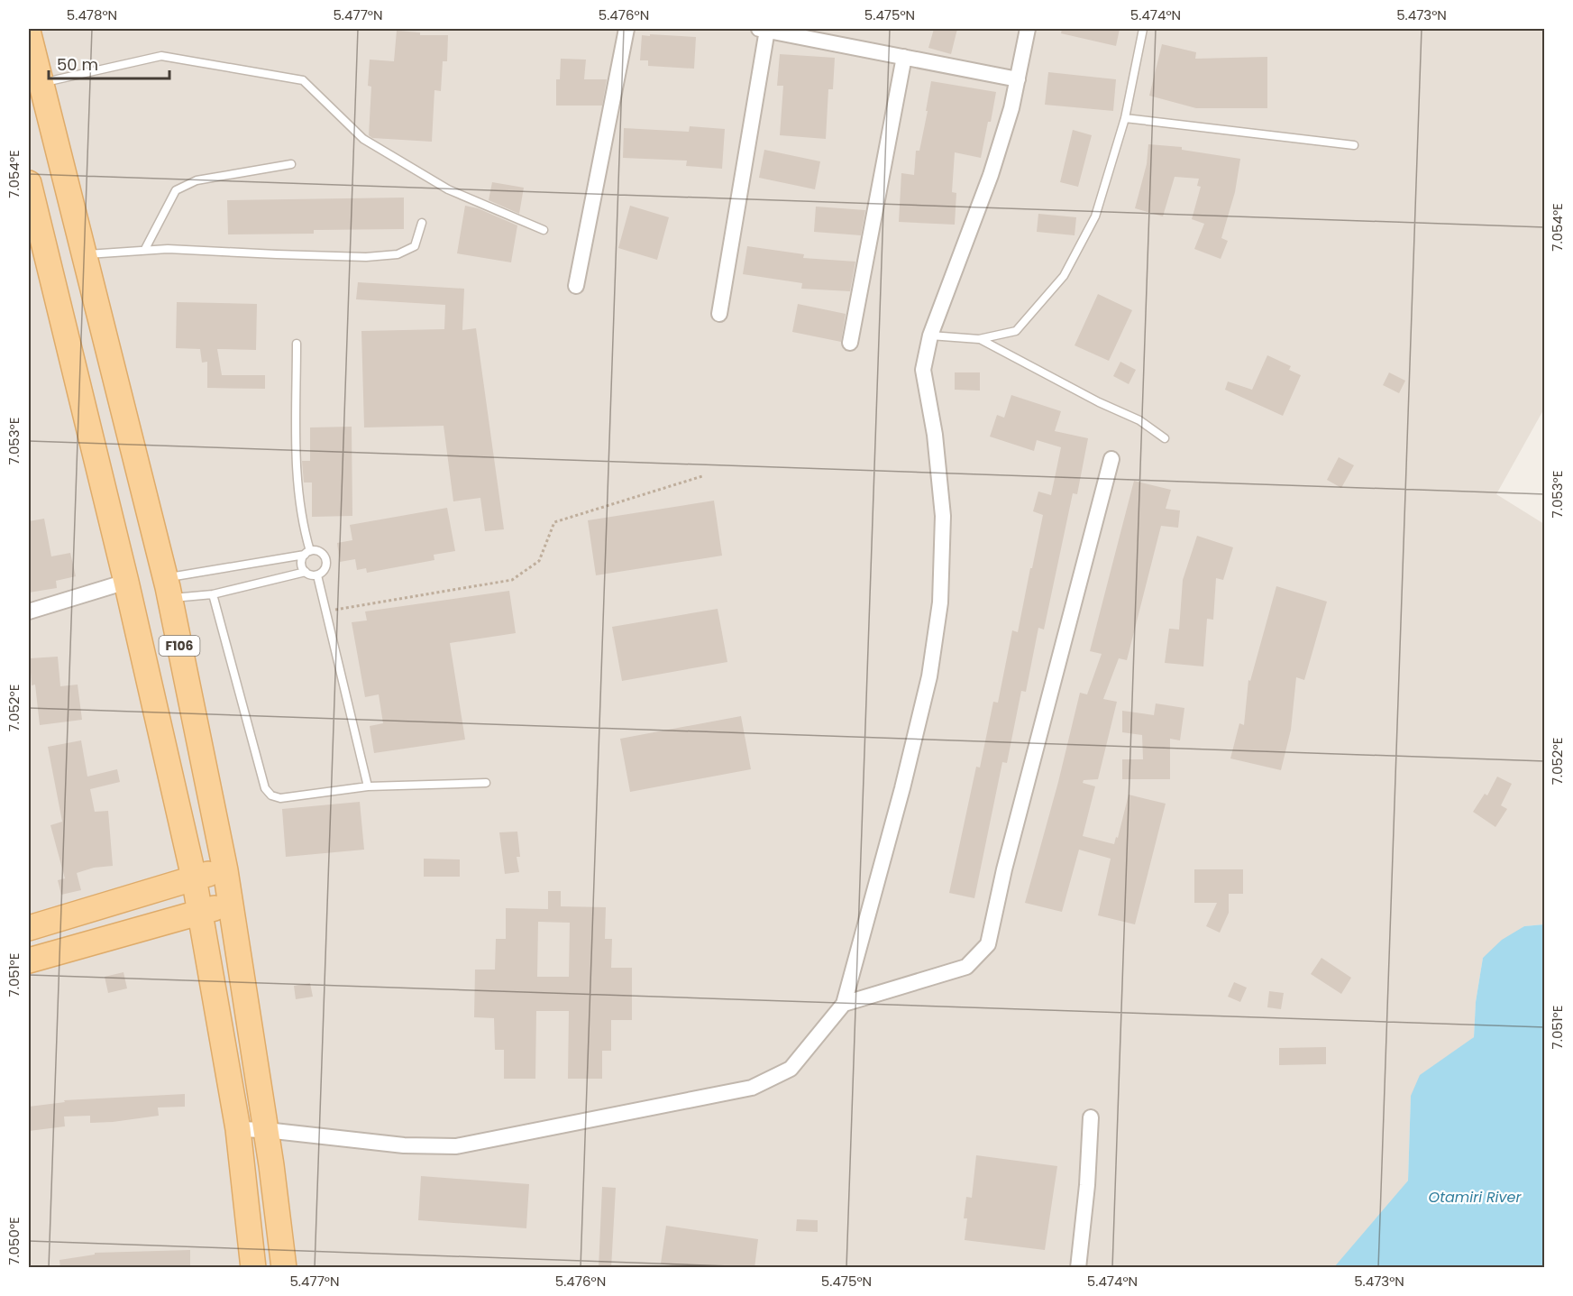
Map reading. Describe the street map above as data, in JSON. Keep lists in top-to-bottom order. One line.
{"streets":{"main road":["F106"]},"water":["Otamiri River"],"scale_bar":"50 m","coordinates":["5.478°N","5.477°N","5.476°N","5.475°N","5.474°N","5.473°N","7.054°E","7.053°E","7.052°E","7.051°E","7.050°E"]}
